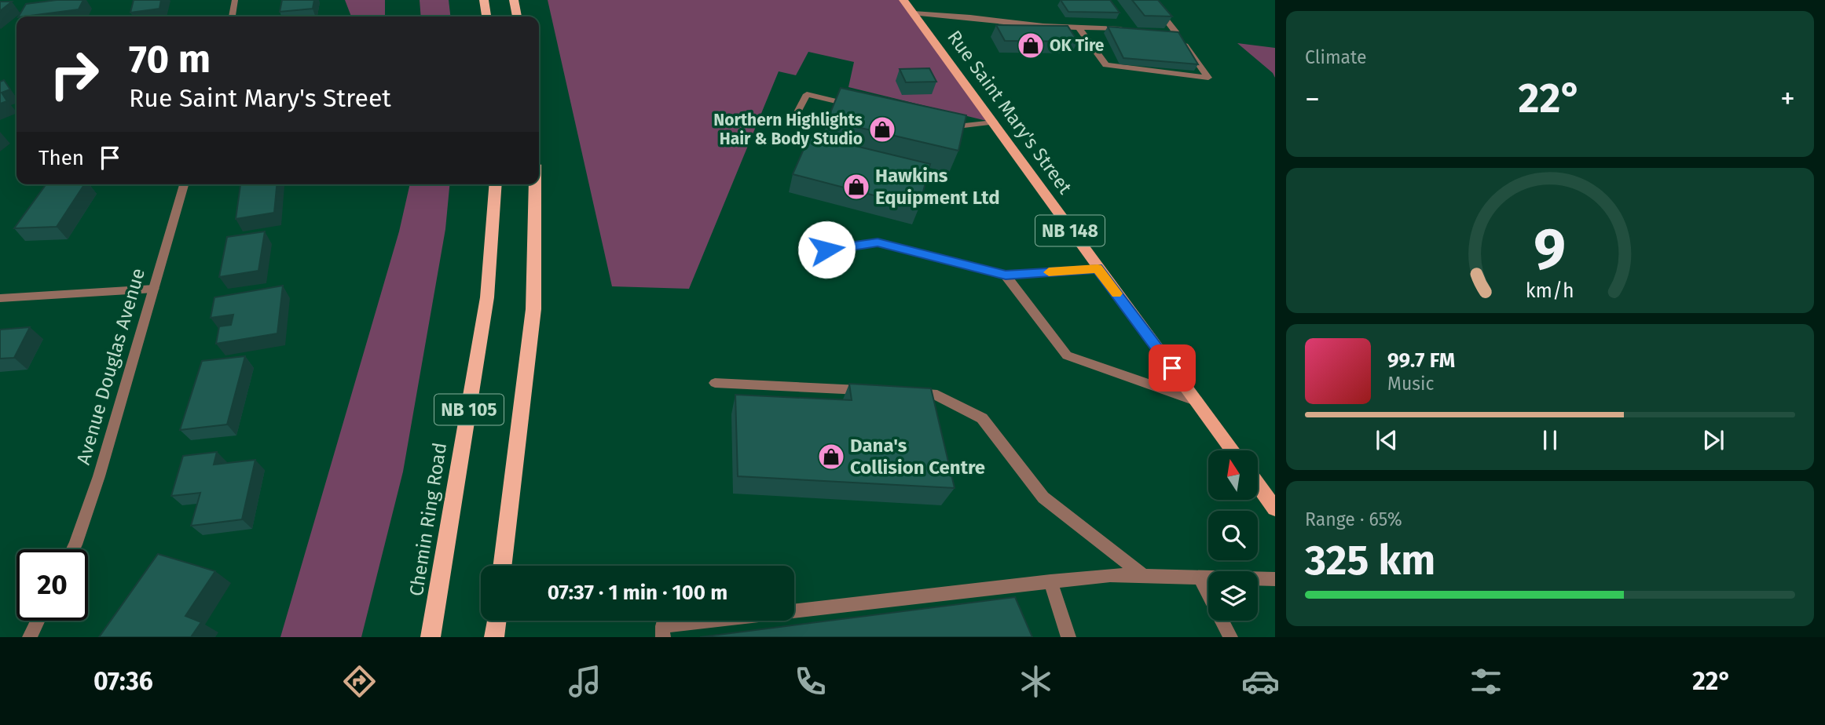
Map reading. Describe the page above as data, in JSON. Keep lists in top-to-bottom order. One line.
{"streets":{"highway":["NB 105","Chemin Ring Road"],"main road":["Rue Saint Mary's Street","NB 148"],"street":["Avenue Douglas Avenue"]},"places":{"shop":["OK Tire","Northern Highlights Hair & Body Studio","Hawkins Equipment Ltd","Dana's Collision Centre"]},"north":"top","page":{"tile":["Climate",["Range · 65%","325 km"]],"turn":["70 m","Rue Saint Mary's Street"],"heat":["−","22°","+"],"then":"Then","song":["99.7 FM","Music"],"limit":"20","trip":"07:37 · 1 min · 100 m","tabs":["07:36","22°"],"gauge":["9","km/h"]}}
